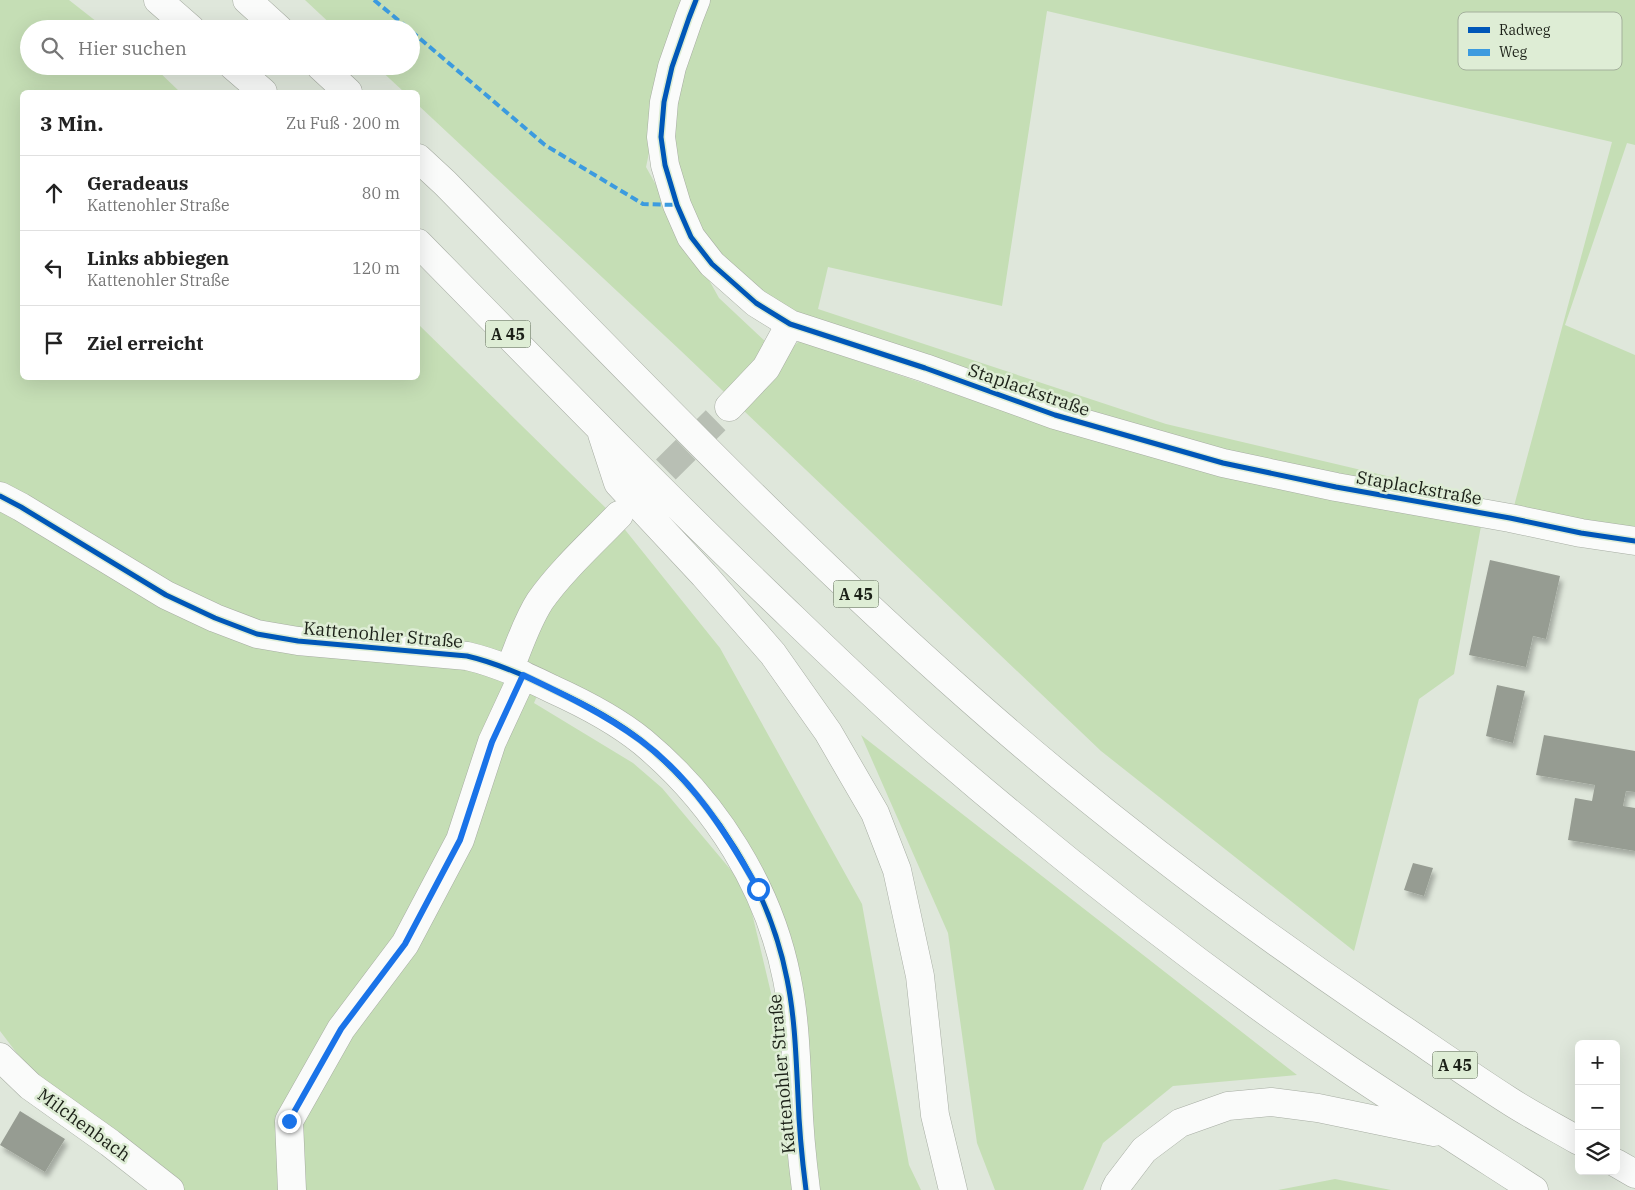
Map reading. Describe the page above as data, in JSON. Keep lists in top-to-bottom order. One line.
{"streets":{"main road":["A 45","Staplackstraße","Kattenohler Straße","Milchenbach"]},"legend":["Radweg","Weg"],"page":{"search":"Hier suchen","heading":["3 Min.","Zu Fuß · 200 m"],"list":[["Geradeaus","Kattenohler Straße","80 m"],["Links abbiegen","Kattenohler Straße","120 m"],"Ziel erreicht"],"map_buttons":["+","−"]}}
